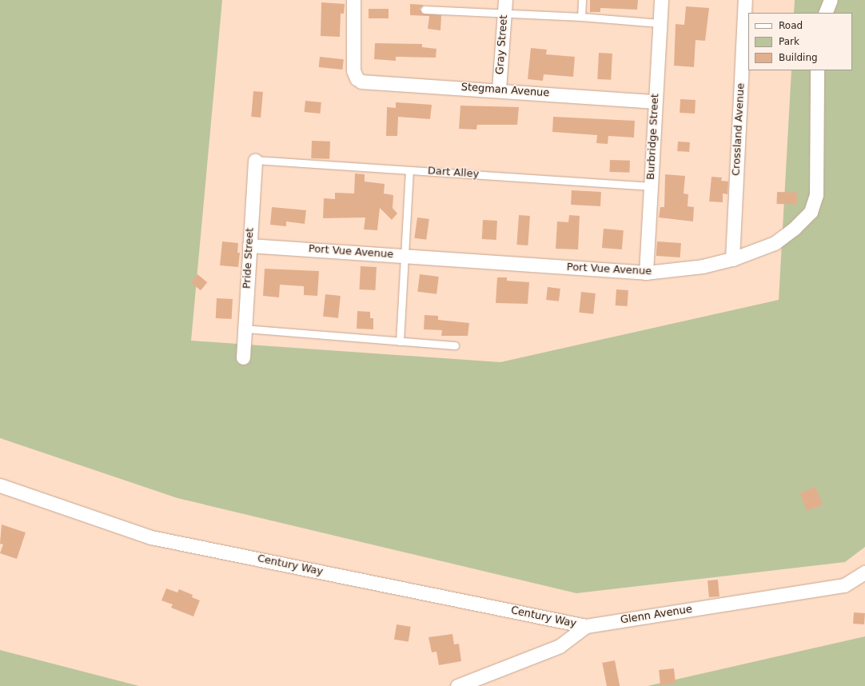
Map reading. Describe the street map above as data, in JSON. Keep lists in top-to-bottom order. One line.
{"streets":{"street":["Gray Street","Stegman Avenue","Crossland Avenue","Burbridge Street","Port Vue Avenue","Pride Street","Century Way","Glenn Avenue"],"lane":["Dart Alley"]},"crossings":[["Gray Street","Stegman Avenue"],["Stegman Avenue","Burbridge Street"],["Crossland Avenue","Port Vue Avenue"],["Burbridge Street","Dart Alley"],["Burbridge Street","Port Vue Avenue"],["Dart Alley","Pride Street"],["Port Vue Avenue","Pride Street"],["Century Way","Glenn Avenue"]],"legend":["Road","Park","Building"]}
